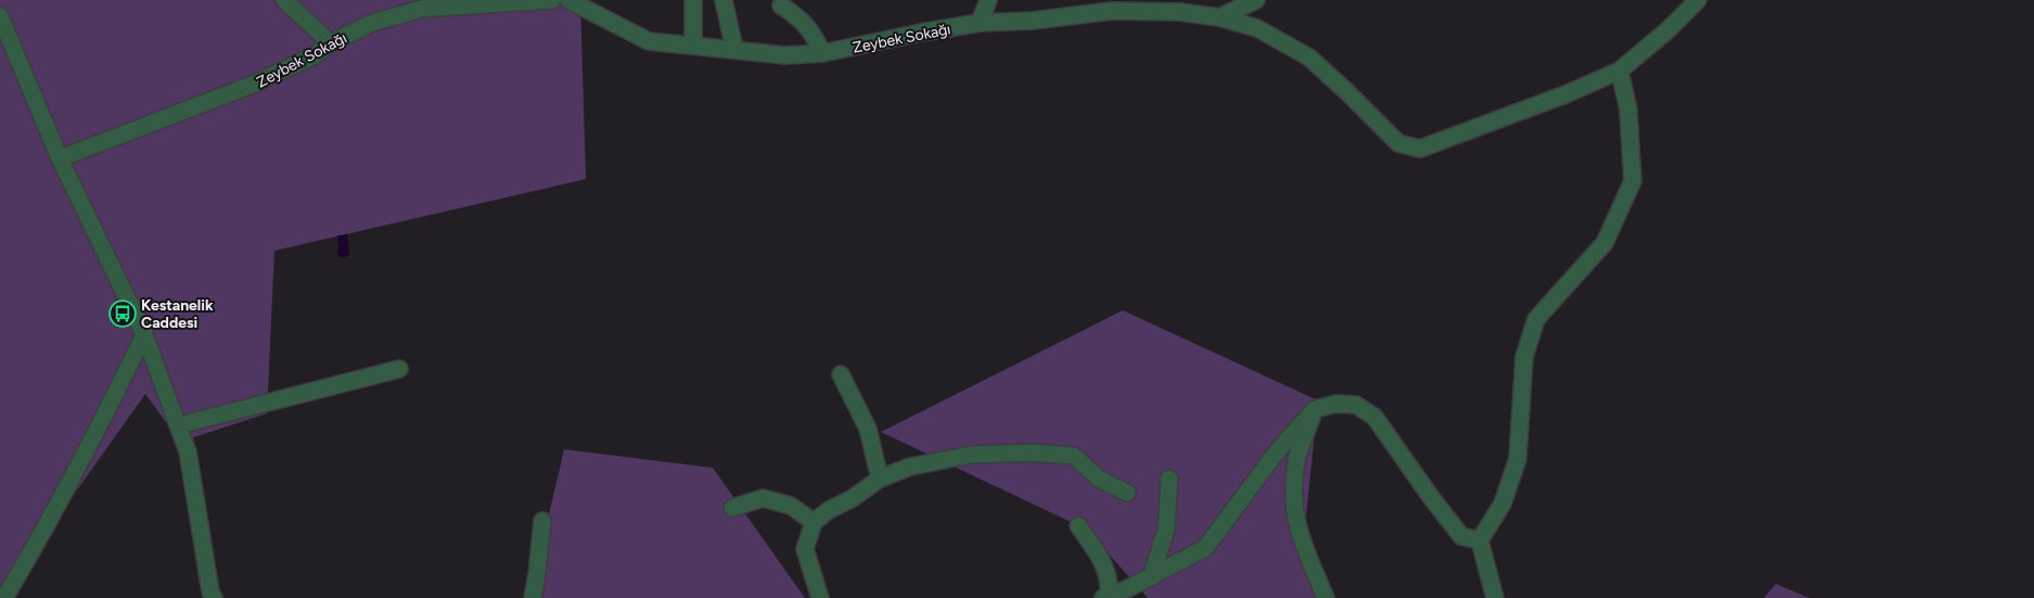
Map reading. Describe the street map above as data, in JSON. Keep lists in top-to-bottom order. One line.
{"streets":{"street":["Zeybek Sokağı"]},"places":{"bus stop":["Kestanelik Caddesi"]}}
